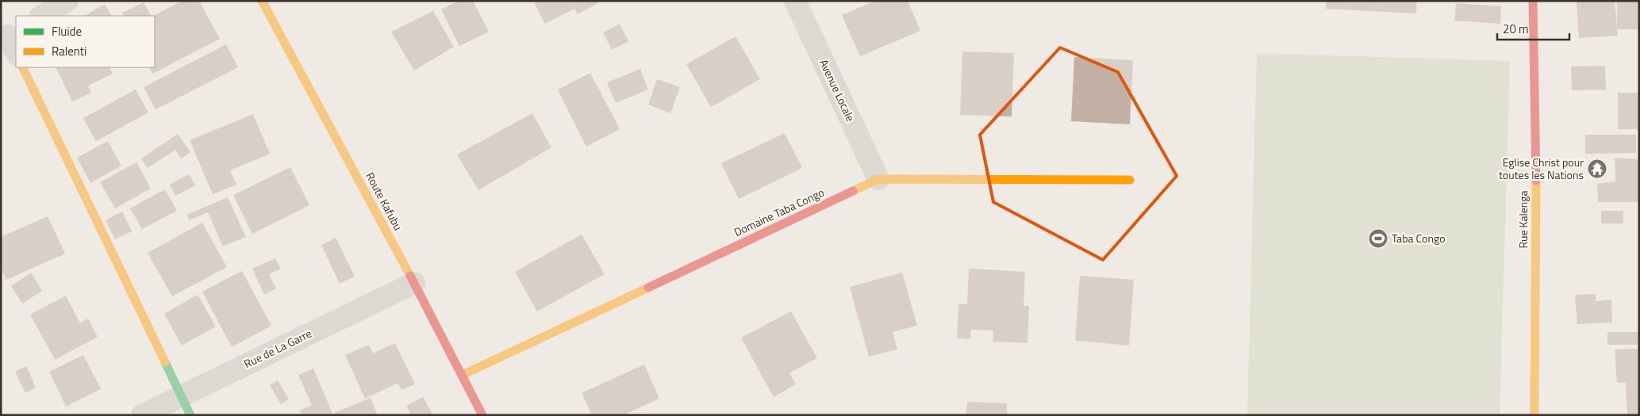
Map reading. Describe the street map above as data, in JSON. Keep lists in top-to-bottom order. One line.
{"streets":{"street":["Avenue Locale","Route Kafubu","Domaine Taba Congo","Rue Kalenga","Rue de La Garre"]},"crossings":[["Avenue Locale","Domaine Taba Congo"],["Route Kafubu","Domaine Taba Congo"],["Route Kafubu","Rue de La Garre"]],"places":{"temple":["Eglise Christ pour toutes les Nations"],"sports":["Taba Congo"]},"legend":["Fluide","Ralenti"],"scale_bar":"20 m"}
